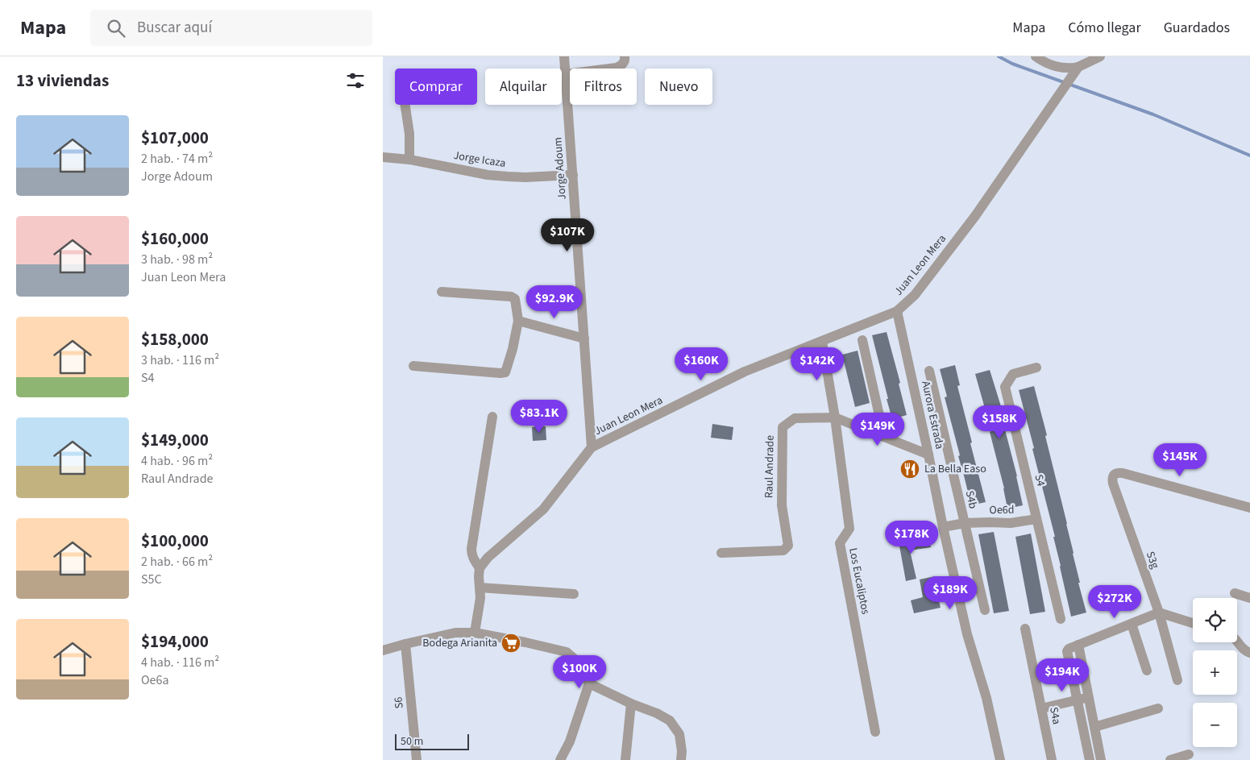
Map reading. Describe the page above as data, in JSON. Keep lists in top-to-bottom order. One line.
{"streets":{"street":["Jorge Icaza","Jorge Adoum","Juan Leon Mera","Aurora Estrada","Raul Andrade","S4","S4b","Oe6d","S3g","Los Eucaliptos","S6","S4a"]},"crossings":[["Jorge Icaza","Jorge Adoum"],["Jorge Adoum","Juan Leon Mera"],["Juan Leon Mera","Aurora Estrada"],["Juan Leon Mera","Los Eucaliptos"],["Aurora Estrada","Raul Andrade"],["Aurora Estrada","Oe6d"],["Raul Andrade","Los Eucaliptos"],["S4","Oe6d"],["S4b","Oe6d"]],"places":{"restaurant":["La Bella Easo"],"supermarket":["Bodega Arianita"]},"scale_bar":"50 m","page":{"header":"Mapa","search":"Buscar aquí","nav":["Mapa","Cómo llegar","Guardados"],"heading":"13 viviendas","chip":["Comprar","Alquilar","Filtros","Nuevo"],"list":[{"name":"$107,000","note":"2 hab. · 74 m² · Jorge Adoum"},{"name":"$160,000","note":"3 hab. · 98 m² · Juan Leon Mera"},{"name":"$158,000","note":"3 hab. · 116 m² · S4"},{"name":"$149,000","note":"4 hab. · 96 m² · Raul Andrade"},{"name":"$100,000","note":"2 hab. · 66 m² · S5C"},{"name":"$194,000","note":"4 hab. · 116 m² · Oe6a"}],"price":["$107K","$92.9K","$160K","$142K","$83.1K","$158K","$149K","$145K","$178K","$189K","$272K","$100K","$194K"],"map_buttons":["+","−"],"scale":"50 m"}}
